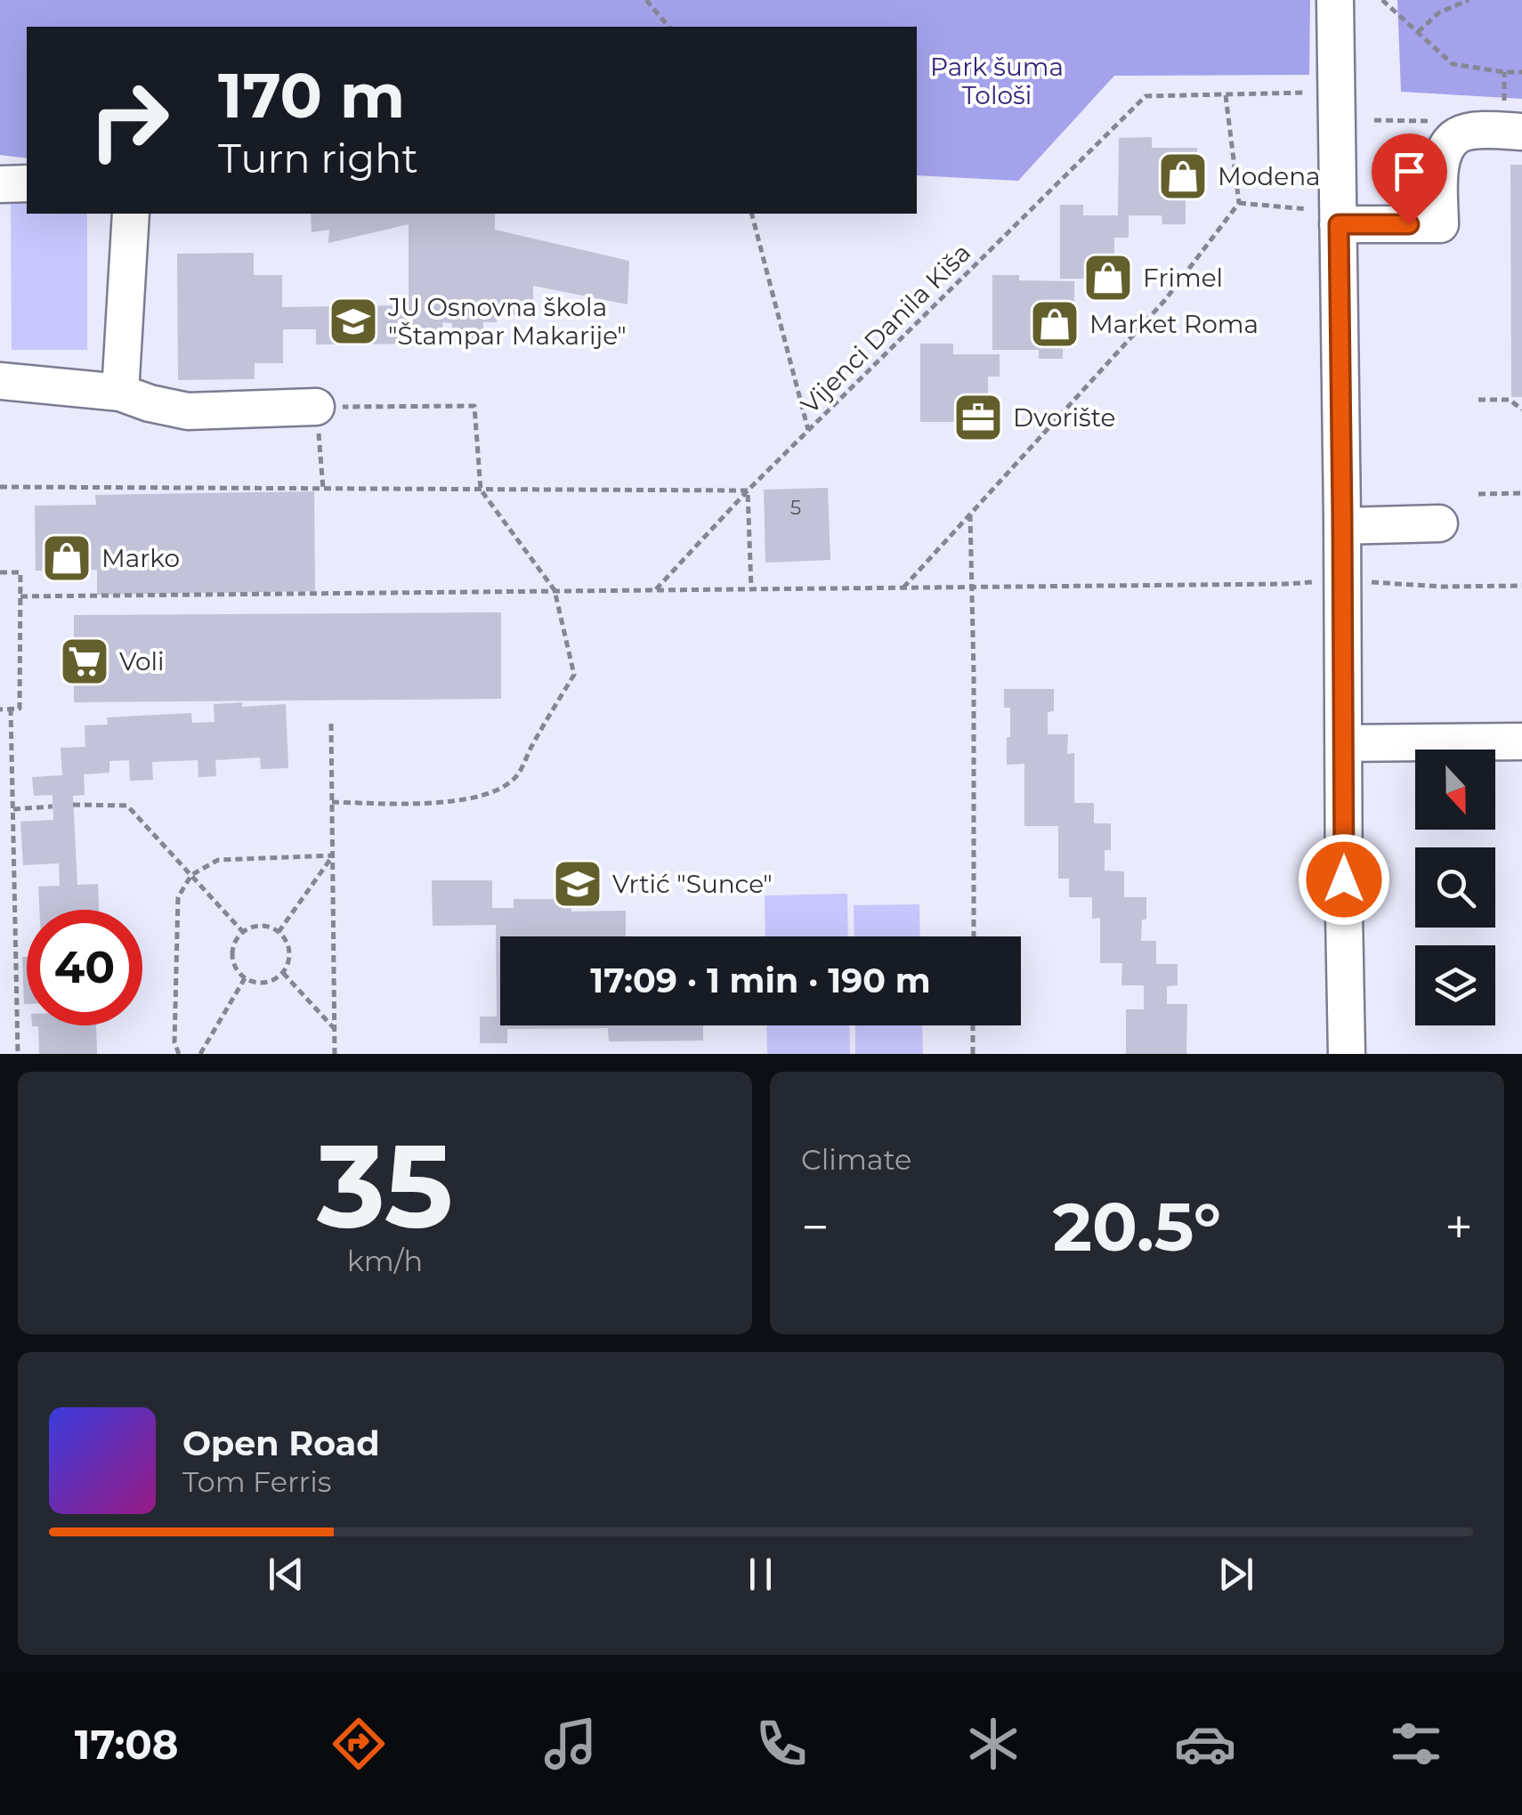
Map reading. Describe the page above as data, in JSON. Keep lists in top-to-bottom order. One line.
{"streets":{"path":["Vijenci Danila Kiša"]},"parks":["Park šuma Tološi"],"places":{"shop":["Modena","Frimel","Market Roma","Marko"],"school or university":["JU Osnovna škola \"Štampar Makarije\"","Vrtić \"Sunce\""],"office":["Dvorište"],"supermarket":["Voli"]},"house_numbers":["5"],"north":"bottom","page":{"turn":["170 m","Turn right"],"limit":"40","trip":"17:09 · 1 min · 190 m","tile":[["35","km/h"],"Climate"],"heat":["−","20.5°","+"],"song":["Open Road","Tom Ferris"],"tabs":"17:08"}}
